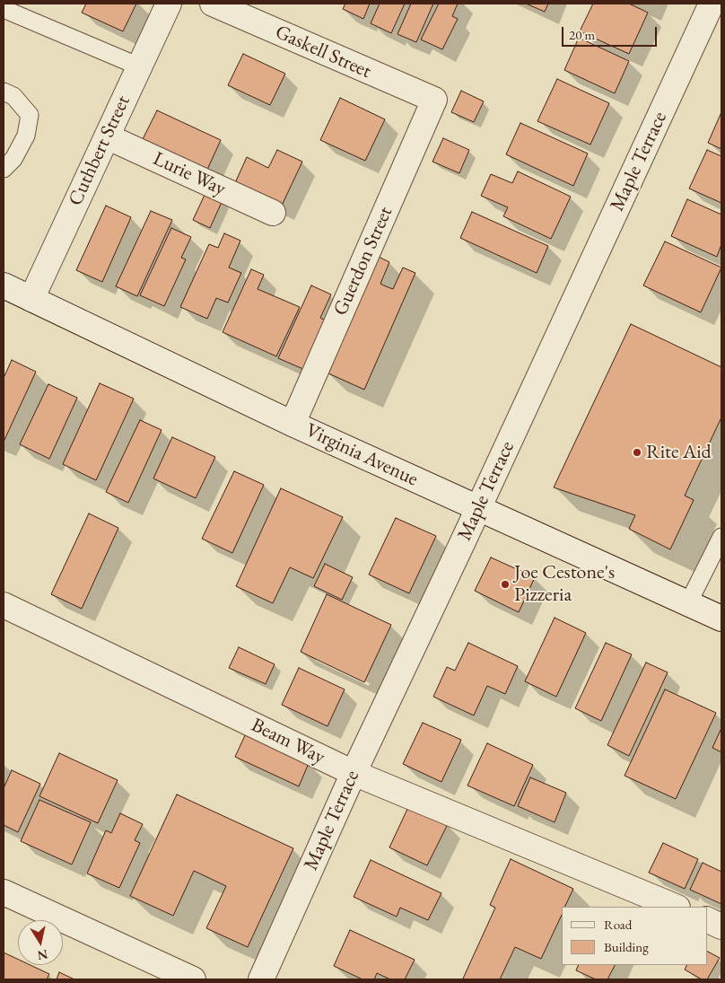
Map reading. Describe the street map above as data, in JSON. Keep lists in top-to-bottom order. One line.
{"streets":{"street":["Gaskell Street","Cuthbert Street","Maple Terrace","Lurie Way","Guerdon Street","Virginia Avenue","Beam Way"]},"crossings":[["Gaskell Street","Guerdon Street"],["Cuthbert Street","Lurie Way"],["Cuthbert Street","Virginia Avenue"],["Maple Terrace","Virginia Avenue"],["Maple Terrace","Beam Way"],["Guerdon Street","Virginia Avenue"]],"places":["Rite Aid","Joe Cestone's Pizzeria"],"legend":["Road","Building"],"scale_bar":"20 m","north":"bottom"}
